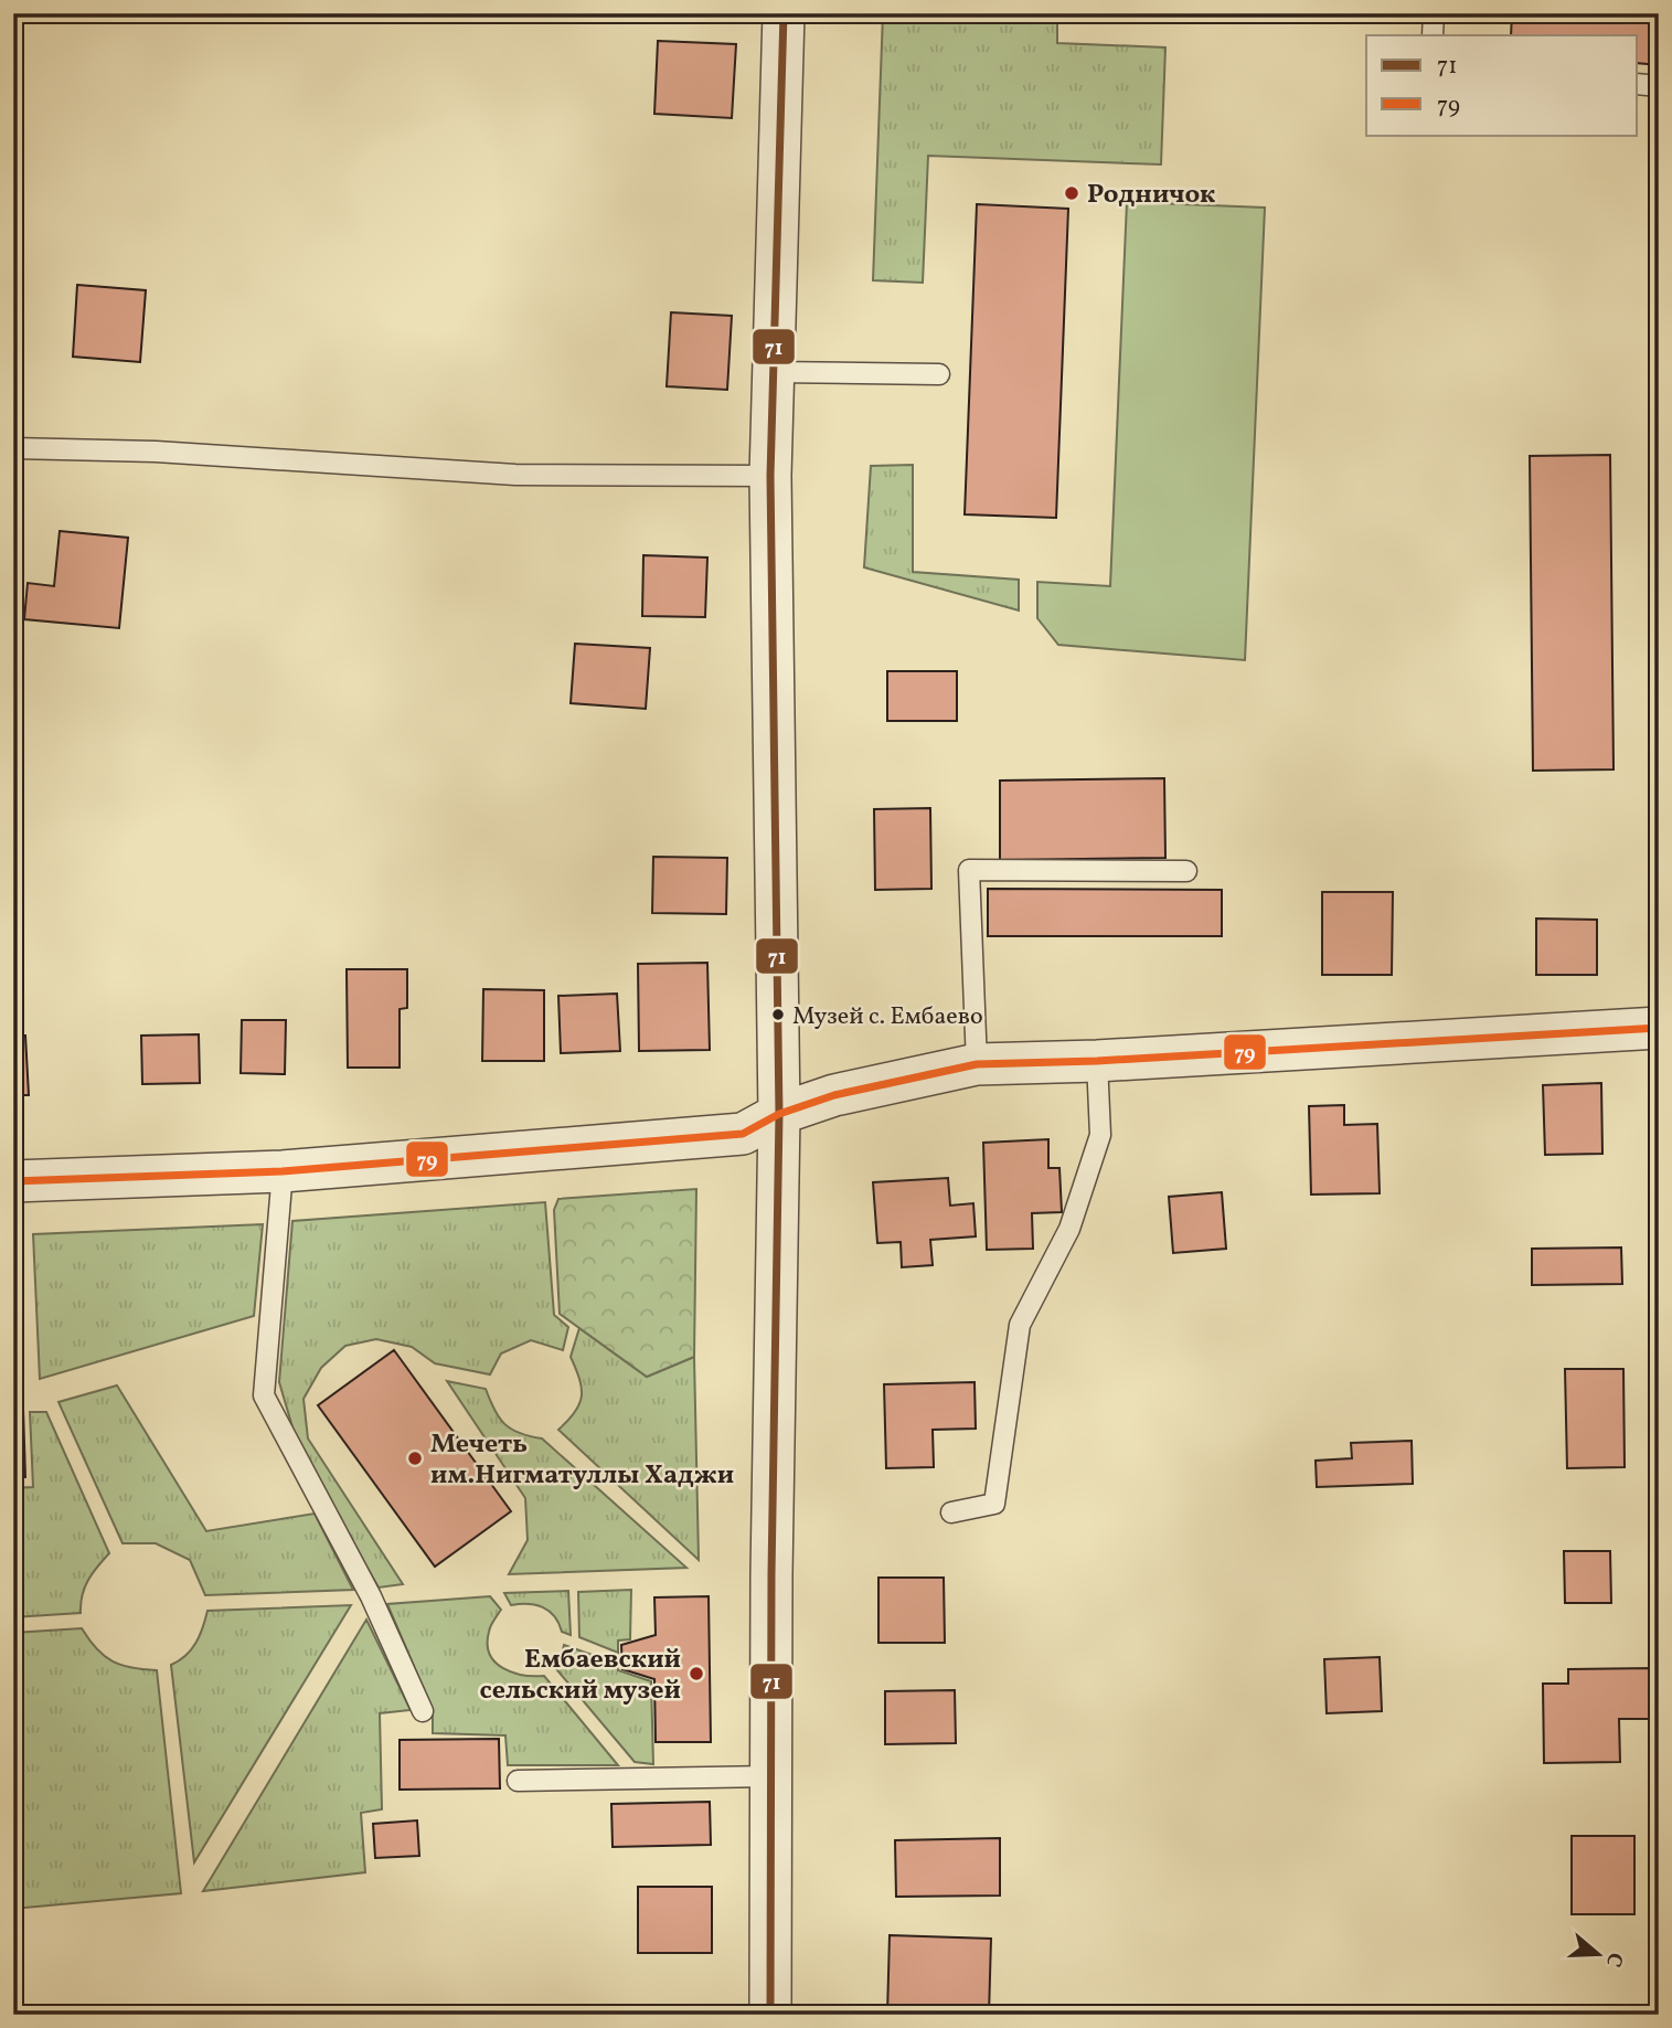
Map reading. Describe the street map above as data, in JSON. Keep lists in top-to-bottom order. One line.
{"places":["Родничок","Музей с. Ембаево","Мечеть им.Нигматуллы Хаджи","Ембаевский сельский музей"],"lines":["transit line 71","transit line 79"],"legend":["71","79"],"north":"right"}
